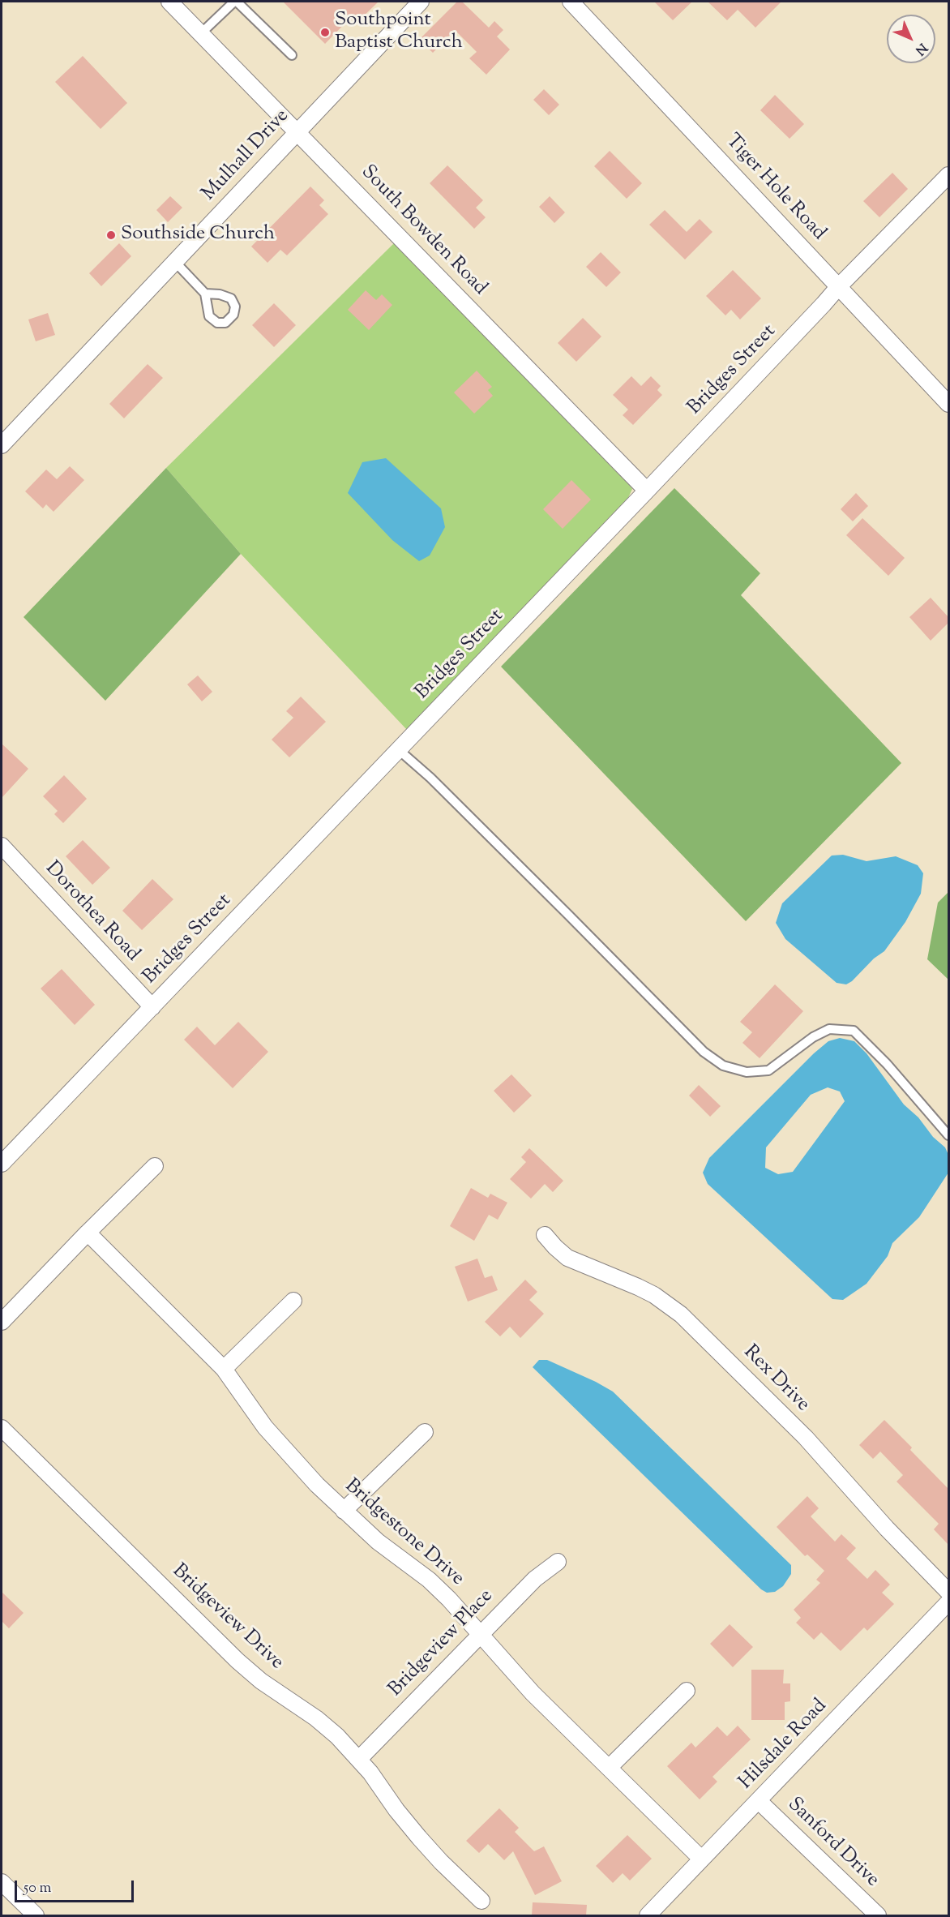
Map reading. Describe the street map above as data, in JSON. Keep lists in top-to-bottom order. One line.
{"streets":{"street":["Mulhall Drive","Tiger Hole Road","South Bowden Road","Bridges Street","Dorothea Road","Rex Drive","Bridgestone Drive","Bridgeview Drive","Bridgeview Place","Hilsdale Road","Sanford Drive"]},"crossings":[["Mulhall Drive","South Bowden Road"],["Tiger Hole Road","Bridges Street"],["South Bowden Road","Bridges Street"],["Bridges Street","Dorothea Road"],["Bridgestone Drive","Bridgeview Place"],["Bridgestone Drive","Hilsdale Road"],["Bridgeview Drive","Bridgeview Place"],["Hilsdale Road","Sanford Drive"]],"places":["Southpoint Baptist Church","Southside Church"],"scale_bar":"50 m","north":"bottom right"}
